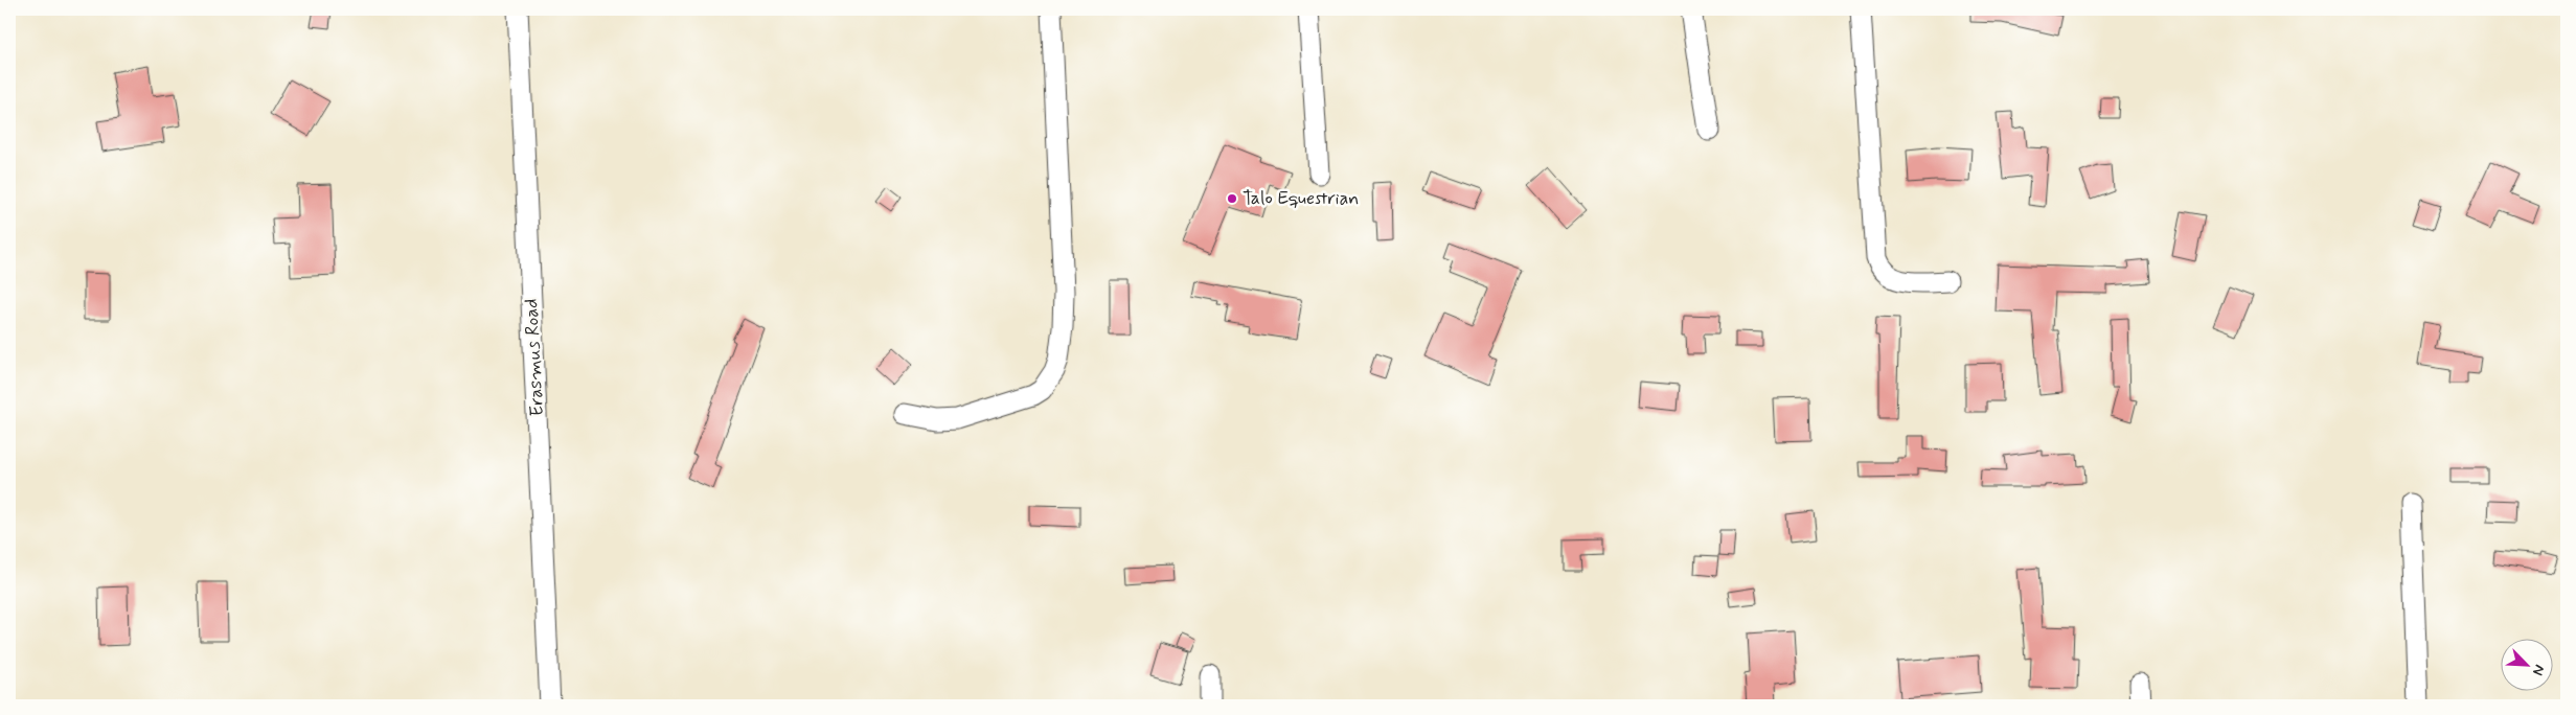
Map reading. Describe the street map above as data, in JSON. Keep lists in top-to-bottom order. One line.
{"streets":{"street":["Erasmus Road"]},"places":["Talo Equestrian"],"north":"bottom right"}
